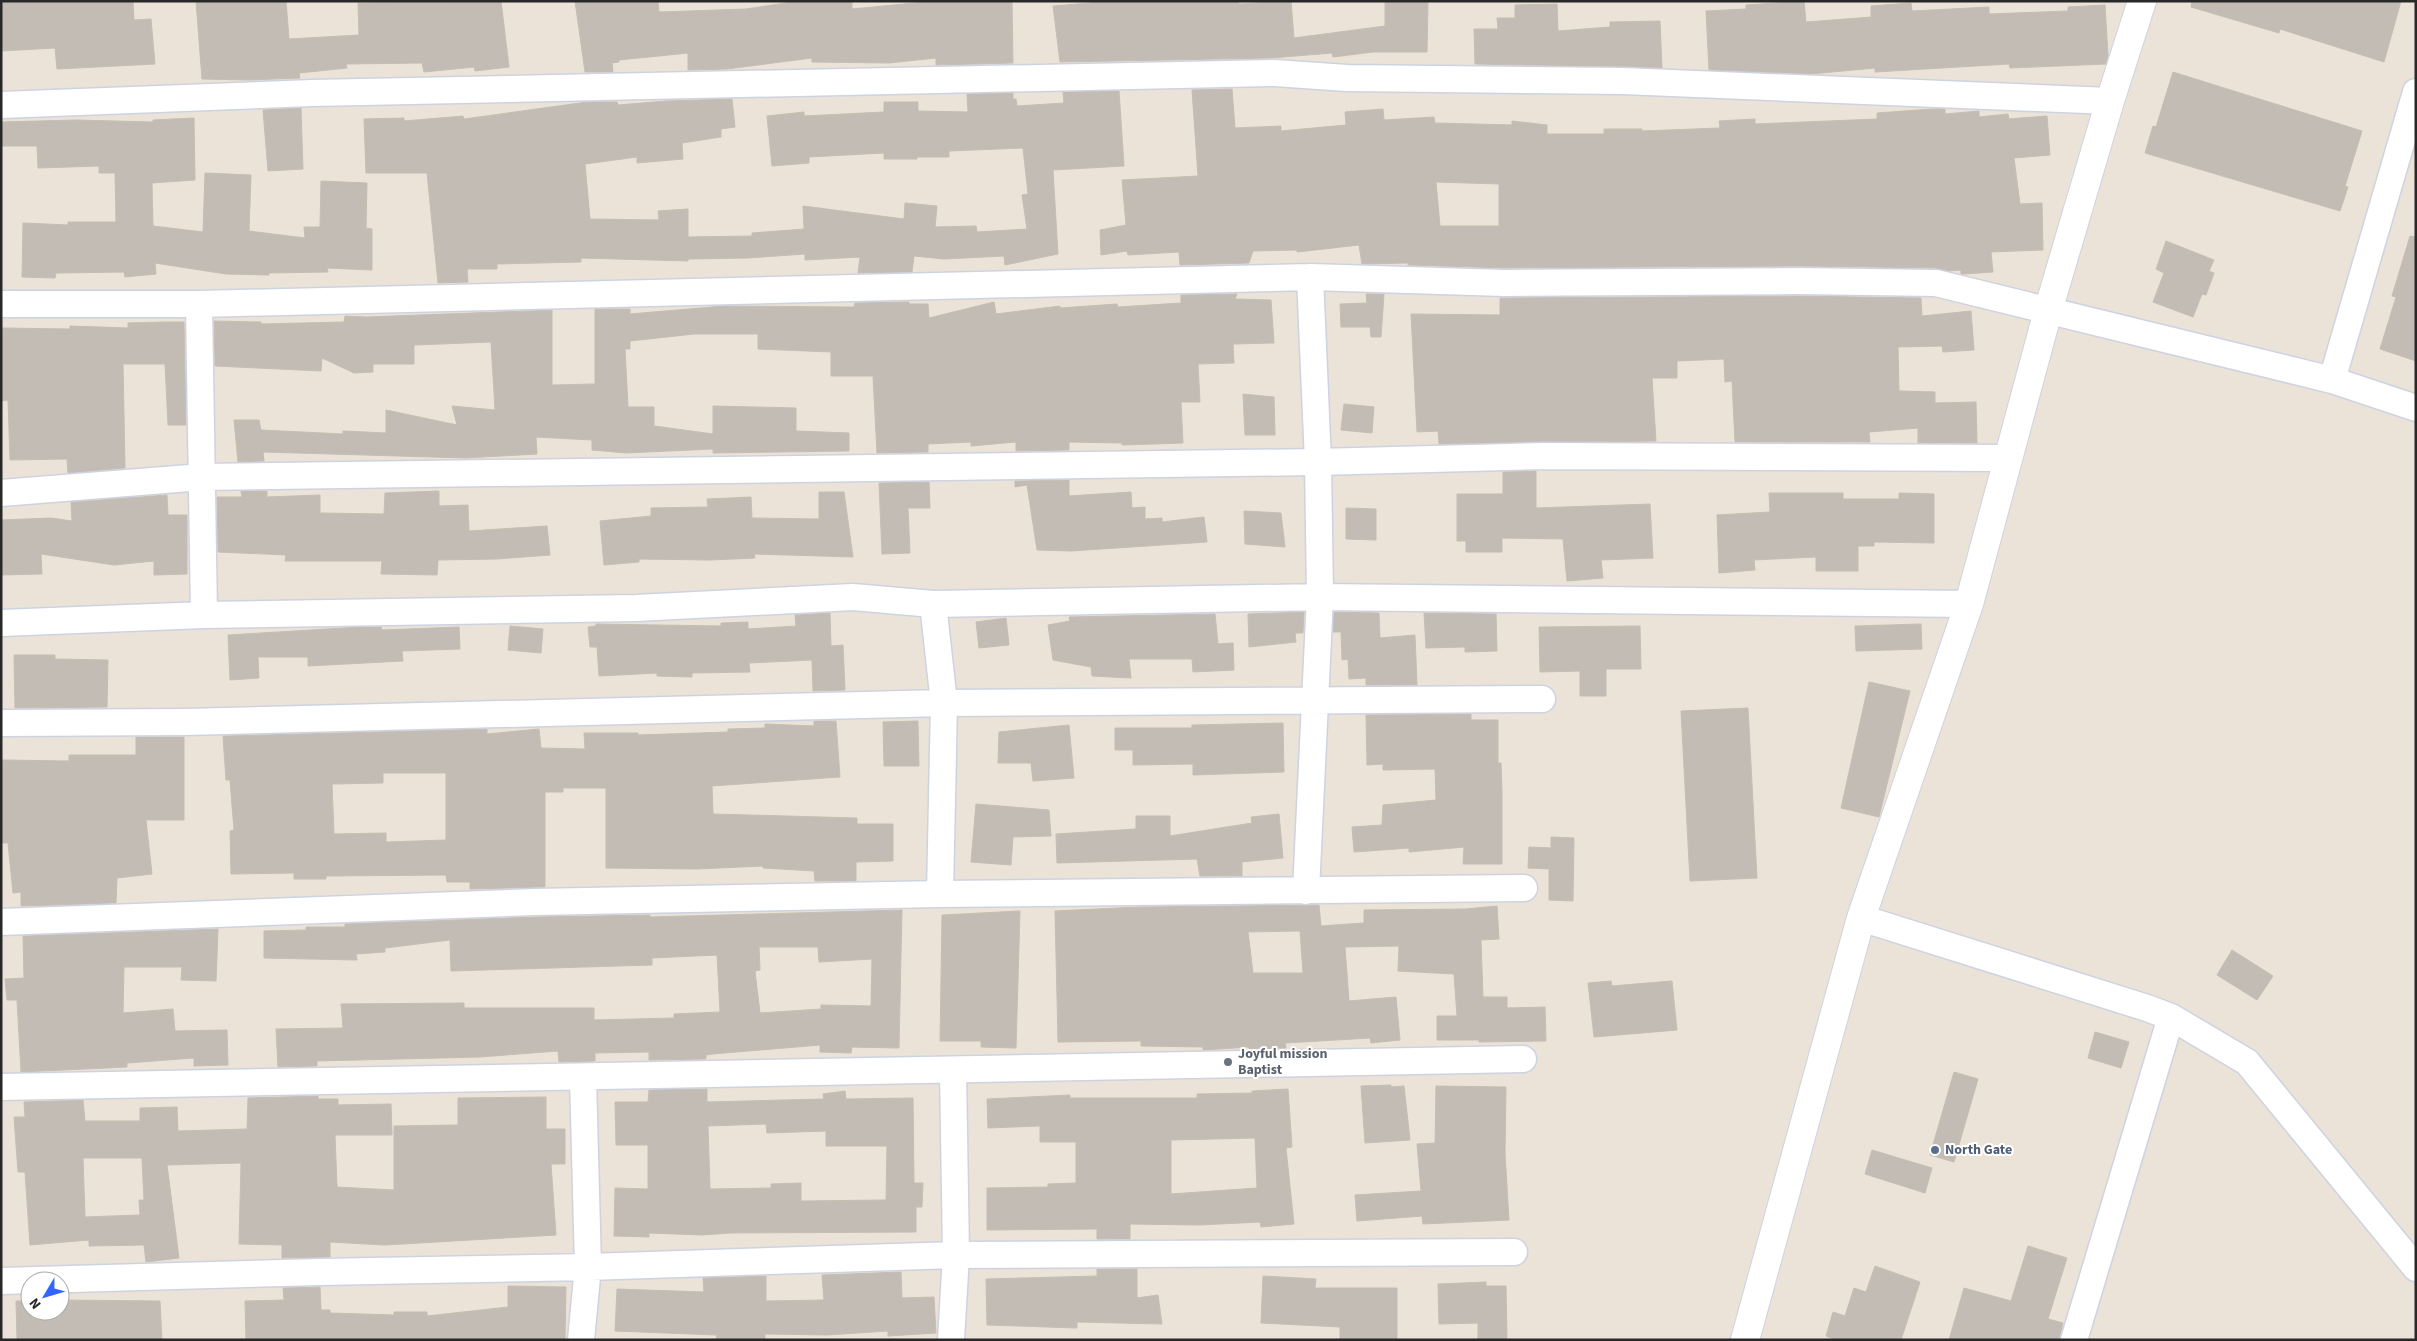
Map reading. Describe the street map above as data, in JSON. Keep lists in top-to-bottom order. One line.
{"places":["Joyful mission Baptist","North Gate"],"north":"bottom left"}
